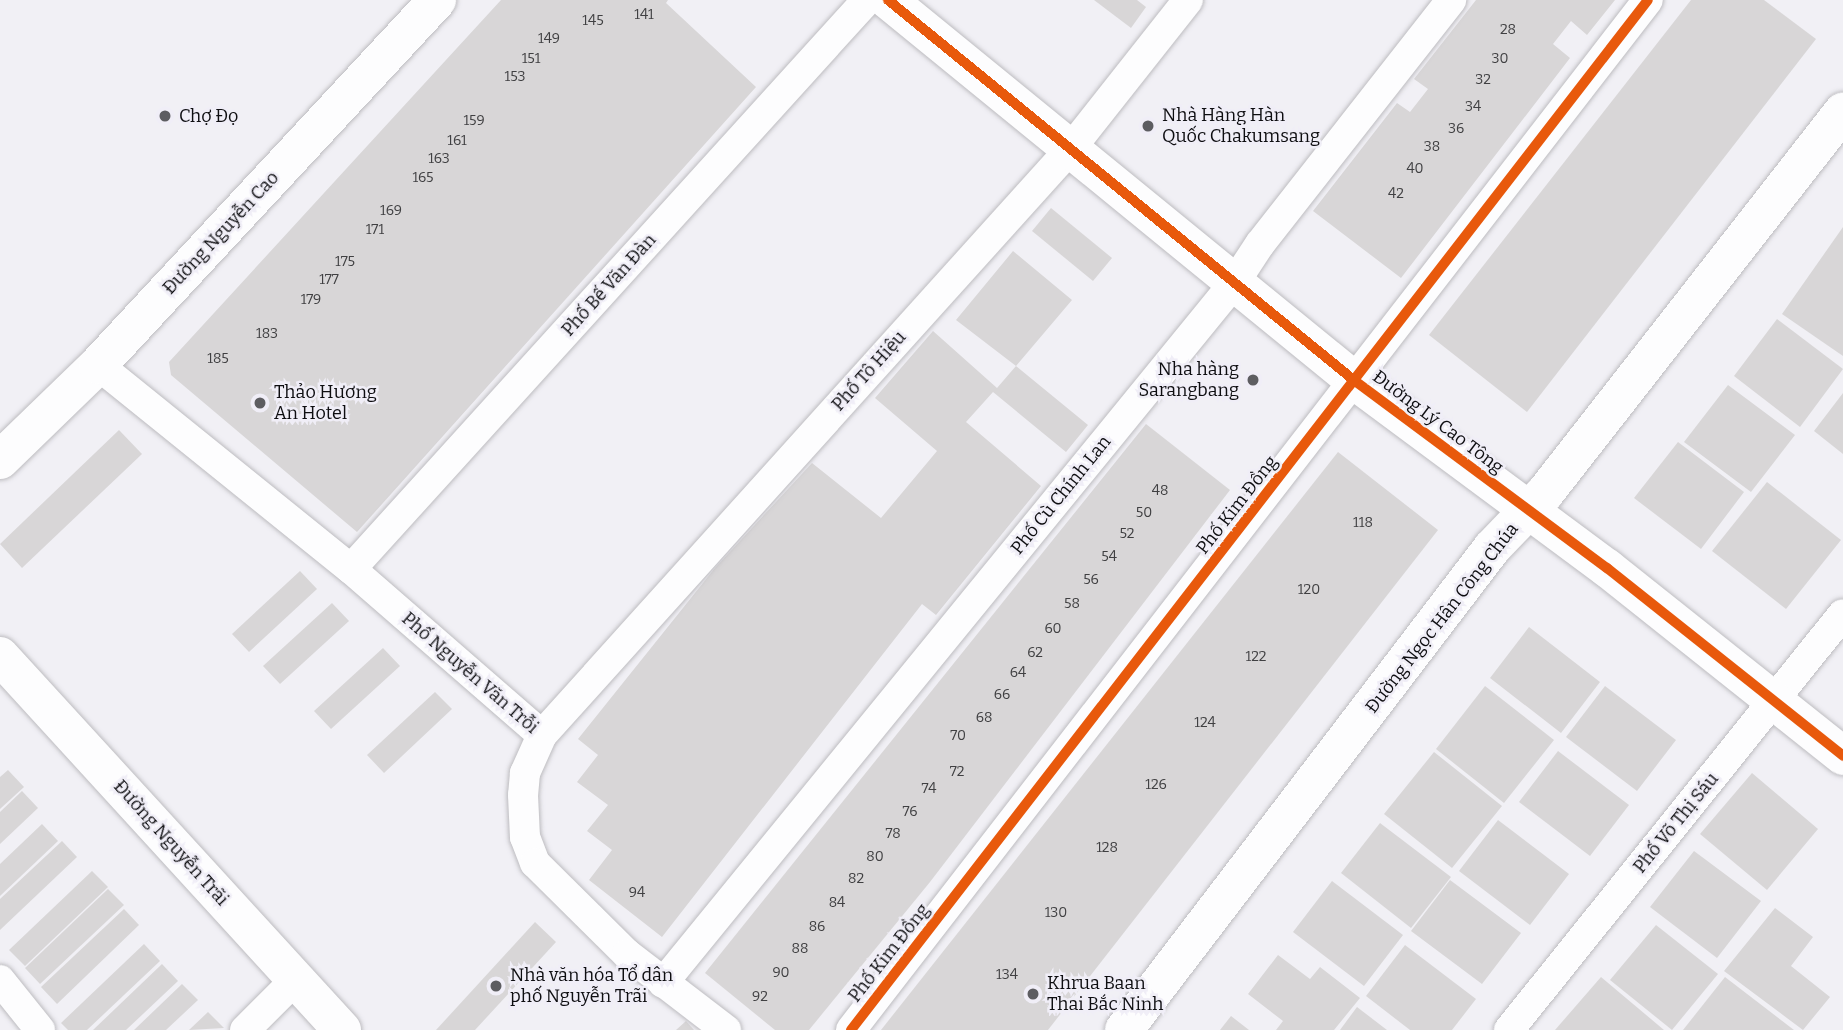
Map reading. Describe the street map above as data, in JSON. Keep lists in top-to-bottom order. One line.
{"streets":{"main road":["Đường Nguyễn Cao","Đường Lý Cao Tông","Đường Ngọc Hân Công Chúa","Đường Nguyễn Trãi"],"street":["Phố Bế Văn Đàn","Phố Tô Hiệu","Phố Cù Chính Lan","Phố Kim Đồng","Phố Nguyễn Văn Trỗi","Phố Võ Thị Sáu"]},"crossings":[["Đường Nguyễn Cao","Phố Nguyễn Văn Trỗi"],["Phố Bế Văn Đàn","Phố Nguyễn Văn Trỗi"],["Phố Tô Hiệu","Đường Lý Cao Tông"],["Phố Tô Hiệu","Phố Nguyễn Văn Trỗi"],["Đường Lý Cao Tông","Phố Cù Chính Lan"],["Đường Lý Cao Tông","Phố Kim Đồng"],["Đường Lý Cao Tông","Đường Ngọc Hân Công Chúa"],["Đường Lý Cao Tông","Phố Võ Thị Sáu"],["Phố Cù Chính Lan","Phố Nguyễn Văn Trỗi"]],"places":["Chợ Đọ","Nhà Hàng Hàn Quốc Chakumsang","Nha hàng Sarangbang","Thảo Hương An Hotel","Nhà văn hóa Tổ dân phố Nguyễn Trãi","Khrua Baan Thai Bắc Ninh"],"house_numbers":["141","145","28","149","151","30","153","32","34","159","36","161","38","163","40","165","42","169","171","175","177","179","183","185","48","50","118","52","54","56","120","58","60","62","122","64","66","68","124","70","72","126","74","76","78","128","80","82","94","84","130","86","88","90","134","92"]}
